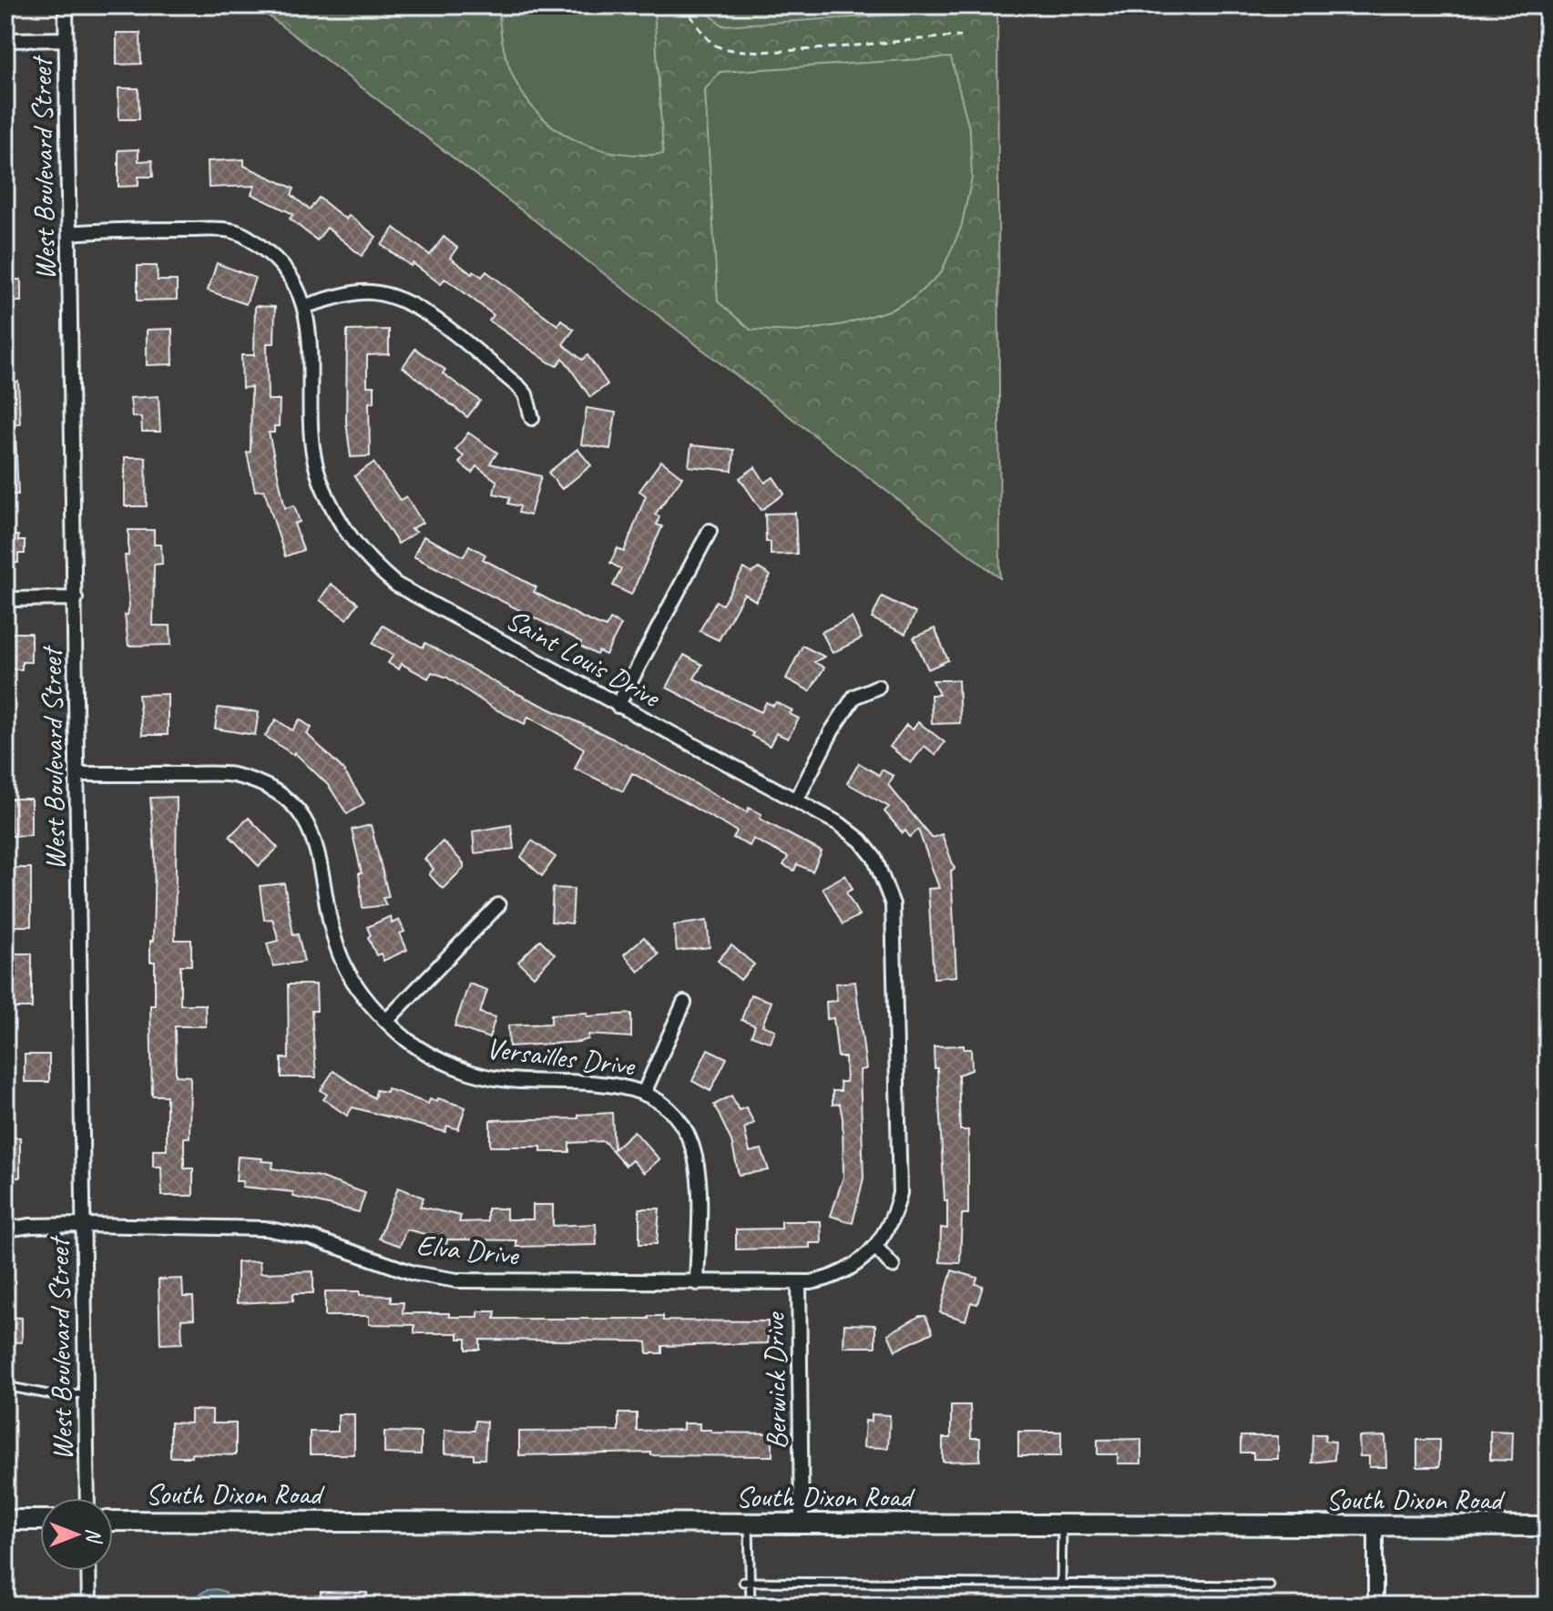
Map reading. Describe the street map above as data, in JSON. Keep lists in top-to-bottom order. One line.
{"streets":{"main road":["South Dixon Road"],"street":["West Boulevard Street","Saint Louis Drive","Versailles Drive","Elva Drive","Berwick Drive"]},"crossings":[["West Boulevard Street","Saint Louis Drive"],["West Boulevard Street","Versailles Drive"],["West Boulevard Street","Elva Drive"],["Saint Louis Drive","Elva Drive"],["Versailles Drive","Elva Drive"],["Elva Drive","Berwick Drive"],["Berwick Drive","South Dixon Road"]],"north":"right"}
